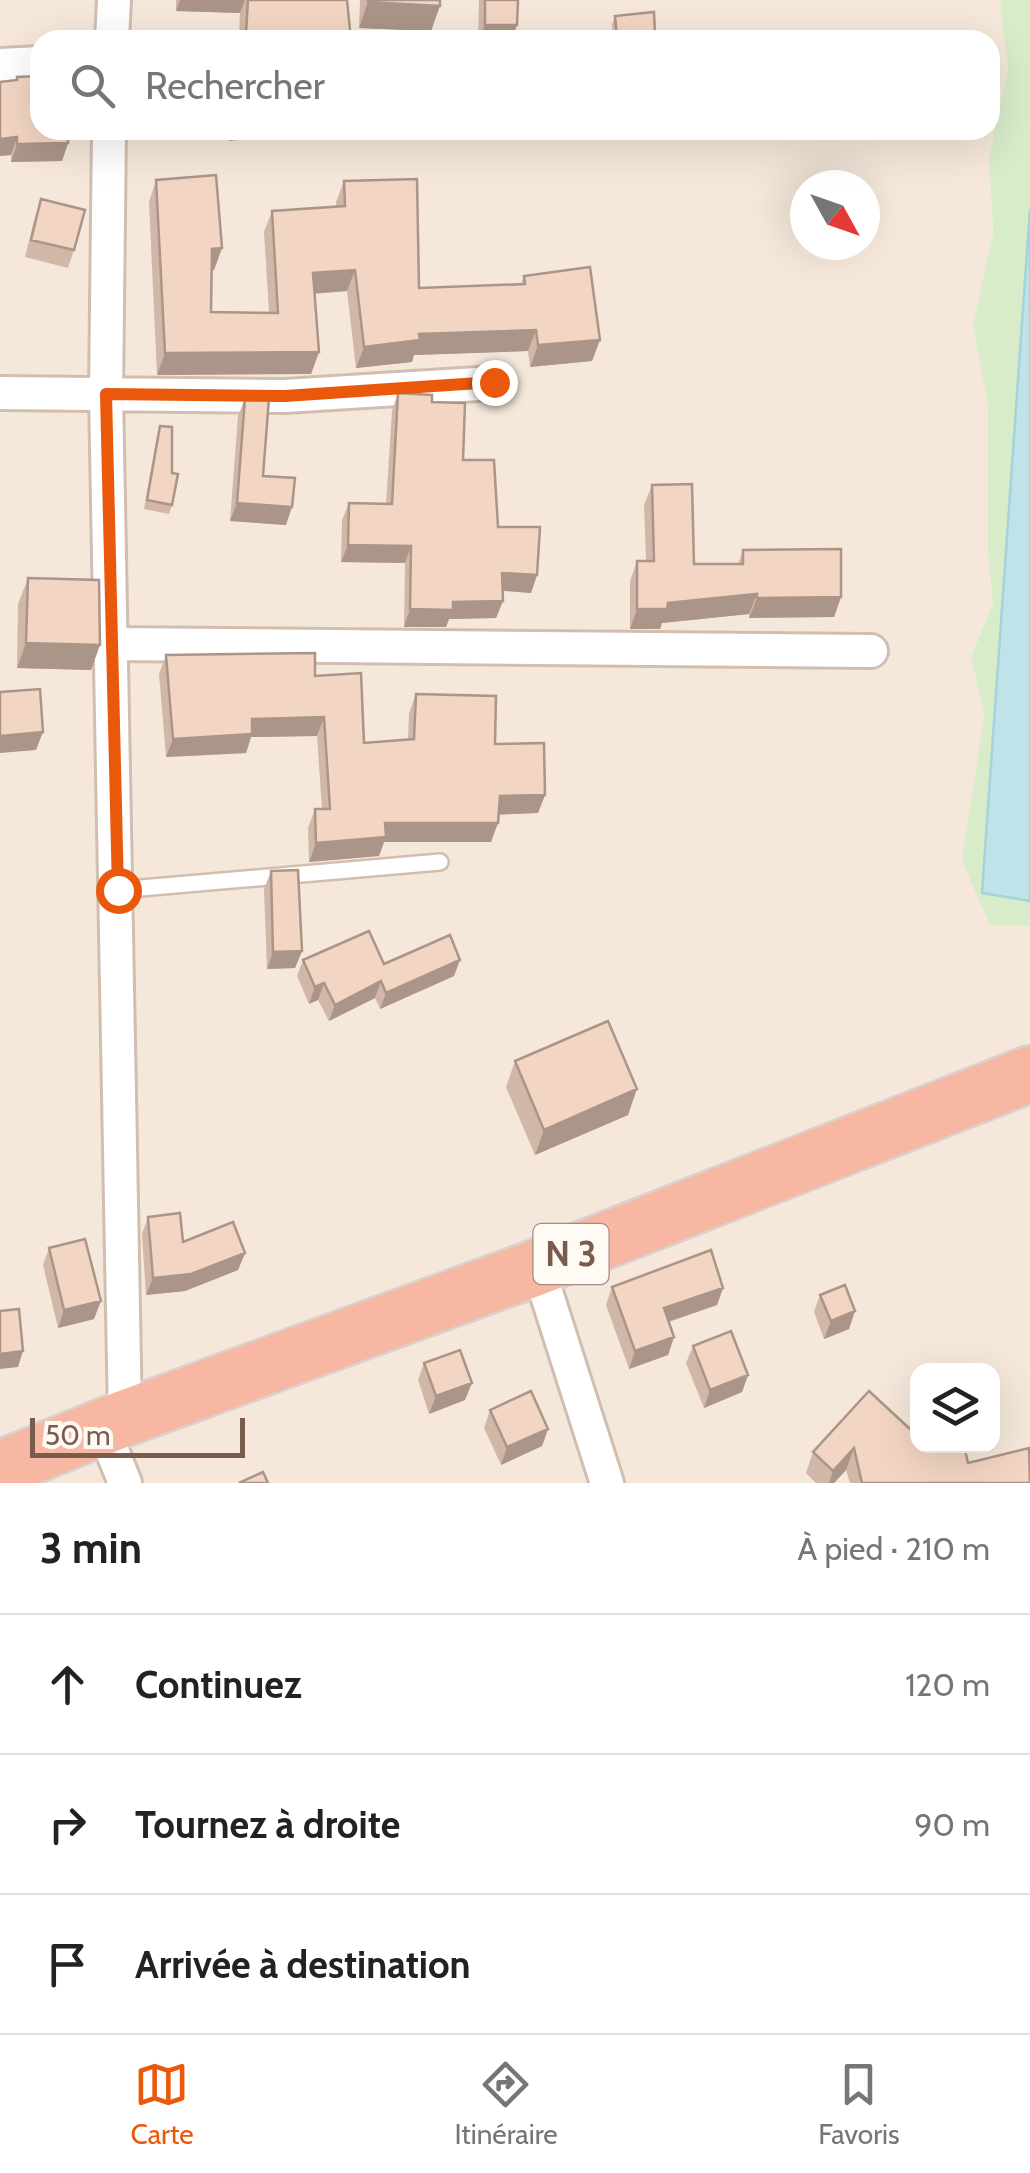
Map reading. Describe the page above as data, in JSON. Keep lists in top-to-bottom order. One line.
{"streets":{"highway":["N 3"]},"scale_bar":"50 m","north":"bottom right","page":{"search":"Rechercher","scale":"50 m","heading":["3 min","À pied · 210 m"],"list":[["Continuez","120 m"],["Tournez à droite","90 m"],"Arrivée à destination"],"nav":["Carte","Itinéraire","Favoris"]}}
